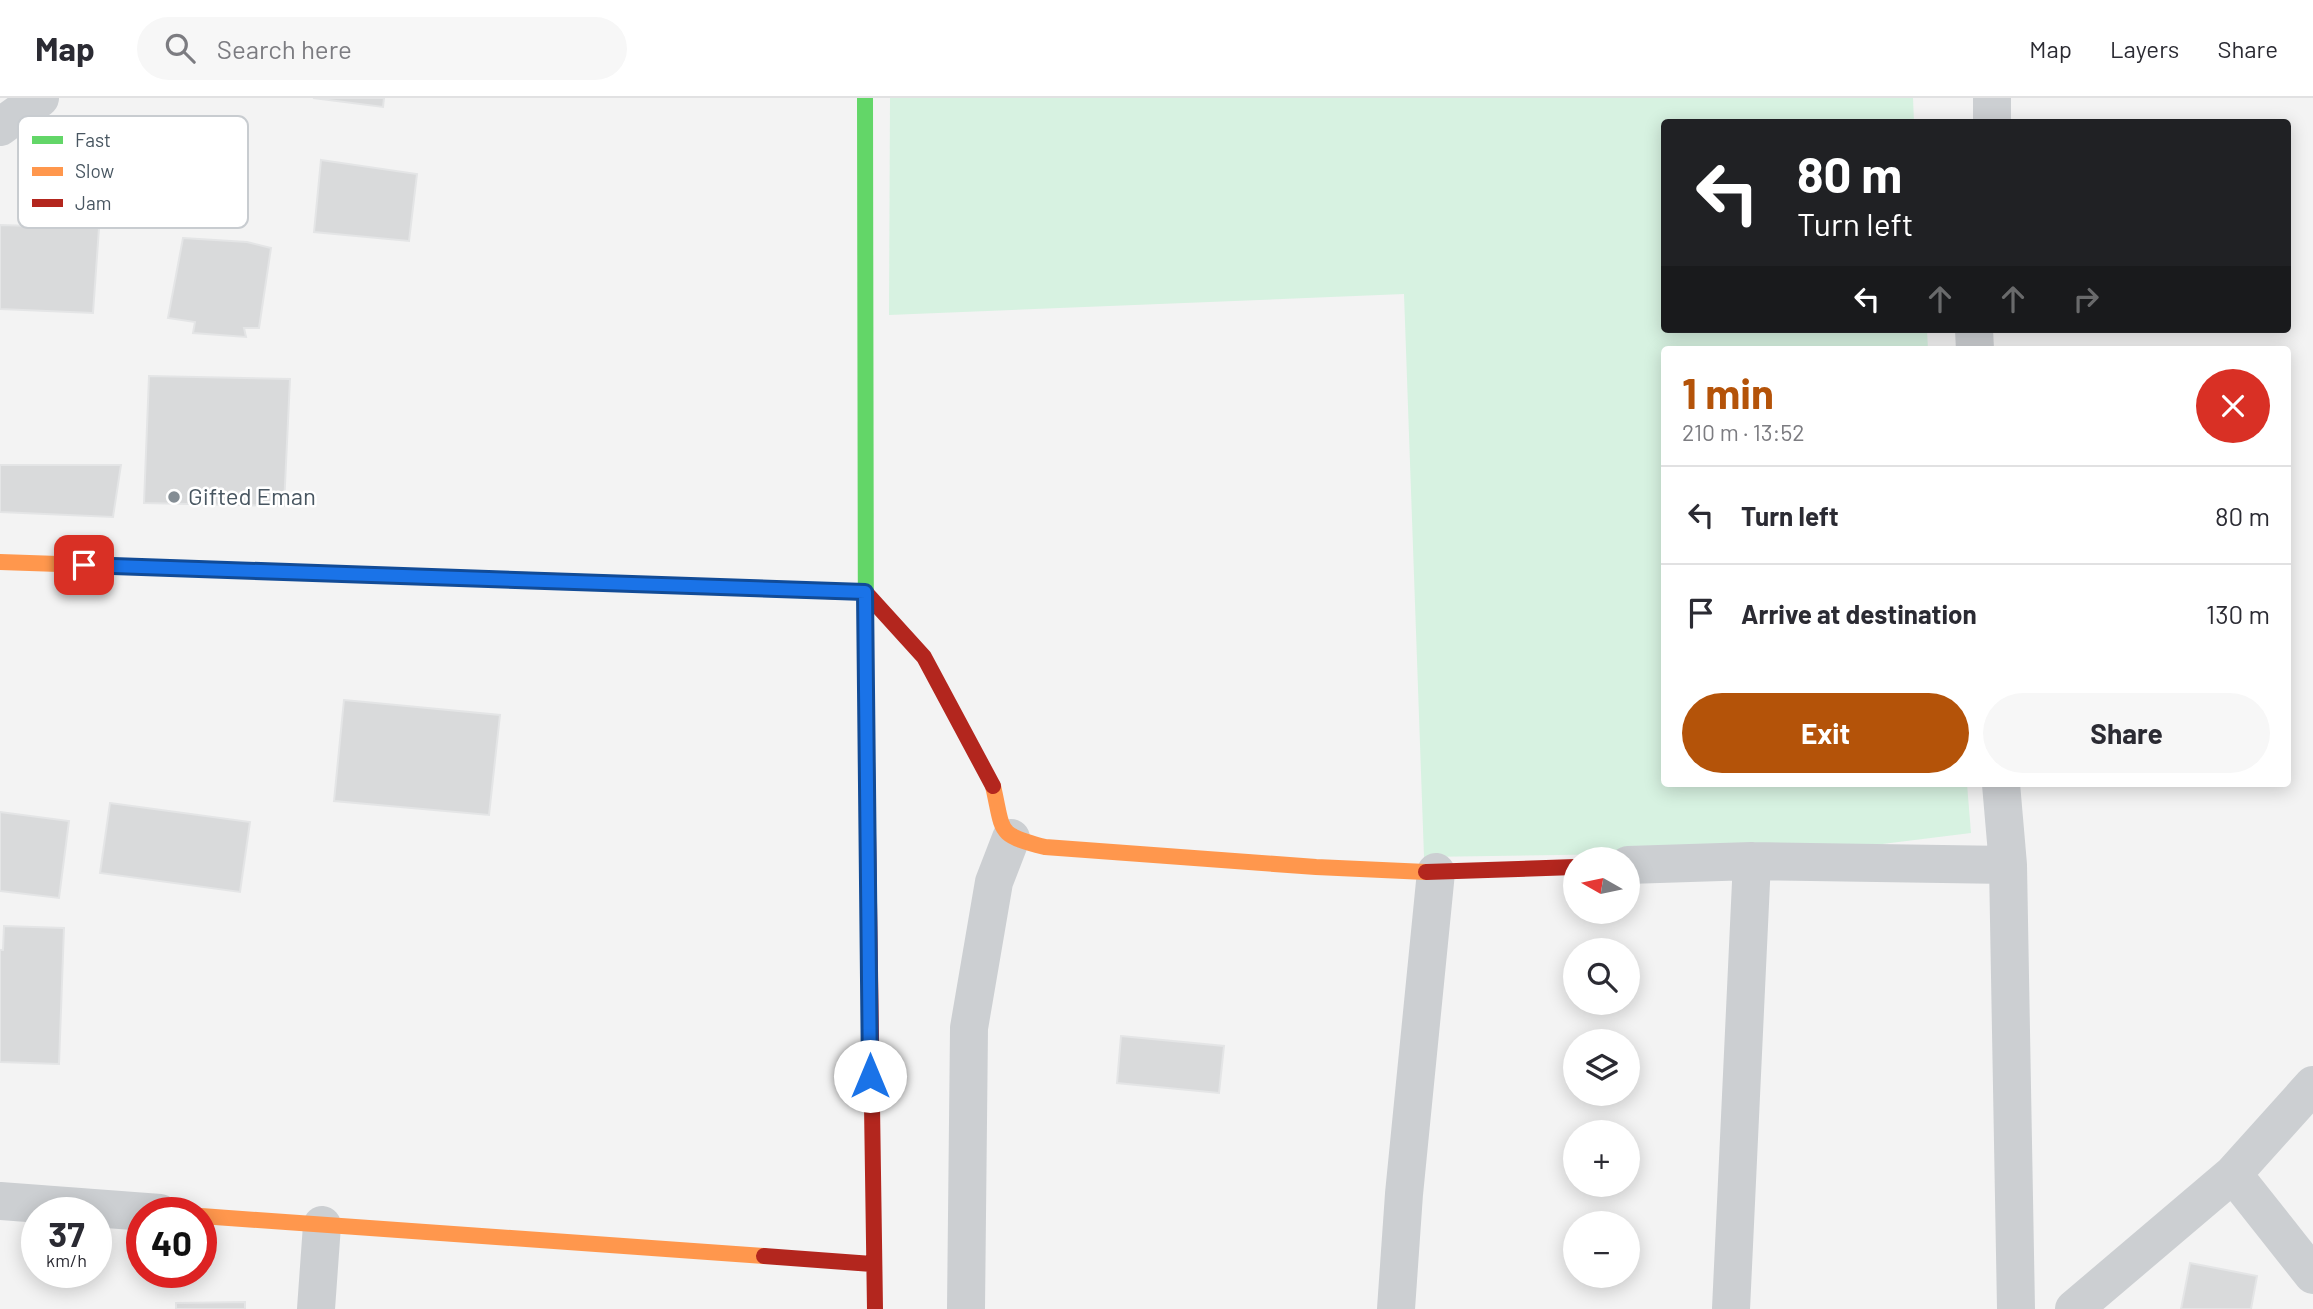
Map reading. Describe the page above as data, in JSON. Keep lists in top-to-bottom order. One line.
{"places":["Gifted Eman"],"legend":["Fast","Slow","Jam"],"north":"left","page":{"header":"Map","search":"Search here","nav":["Map","Layers","Share"],"turn":["80 m","Turn left"],"heading":["1 min","210 m · 13:52"],"list":[{"name":"Turn left","value":"80 m"},{"name":"Arrive at destination","value":"130 m"}],"buttons":["Exit","Share"],"map_buttons":["+","−"],"speed":"37 km/h","limit":"40"}}
